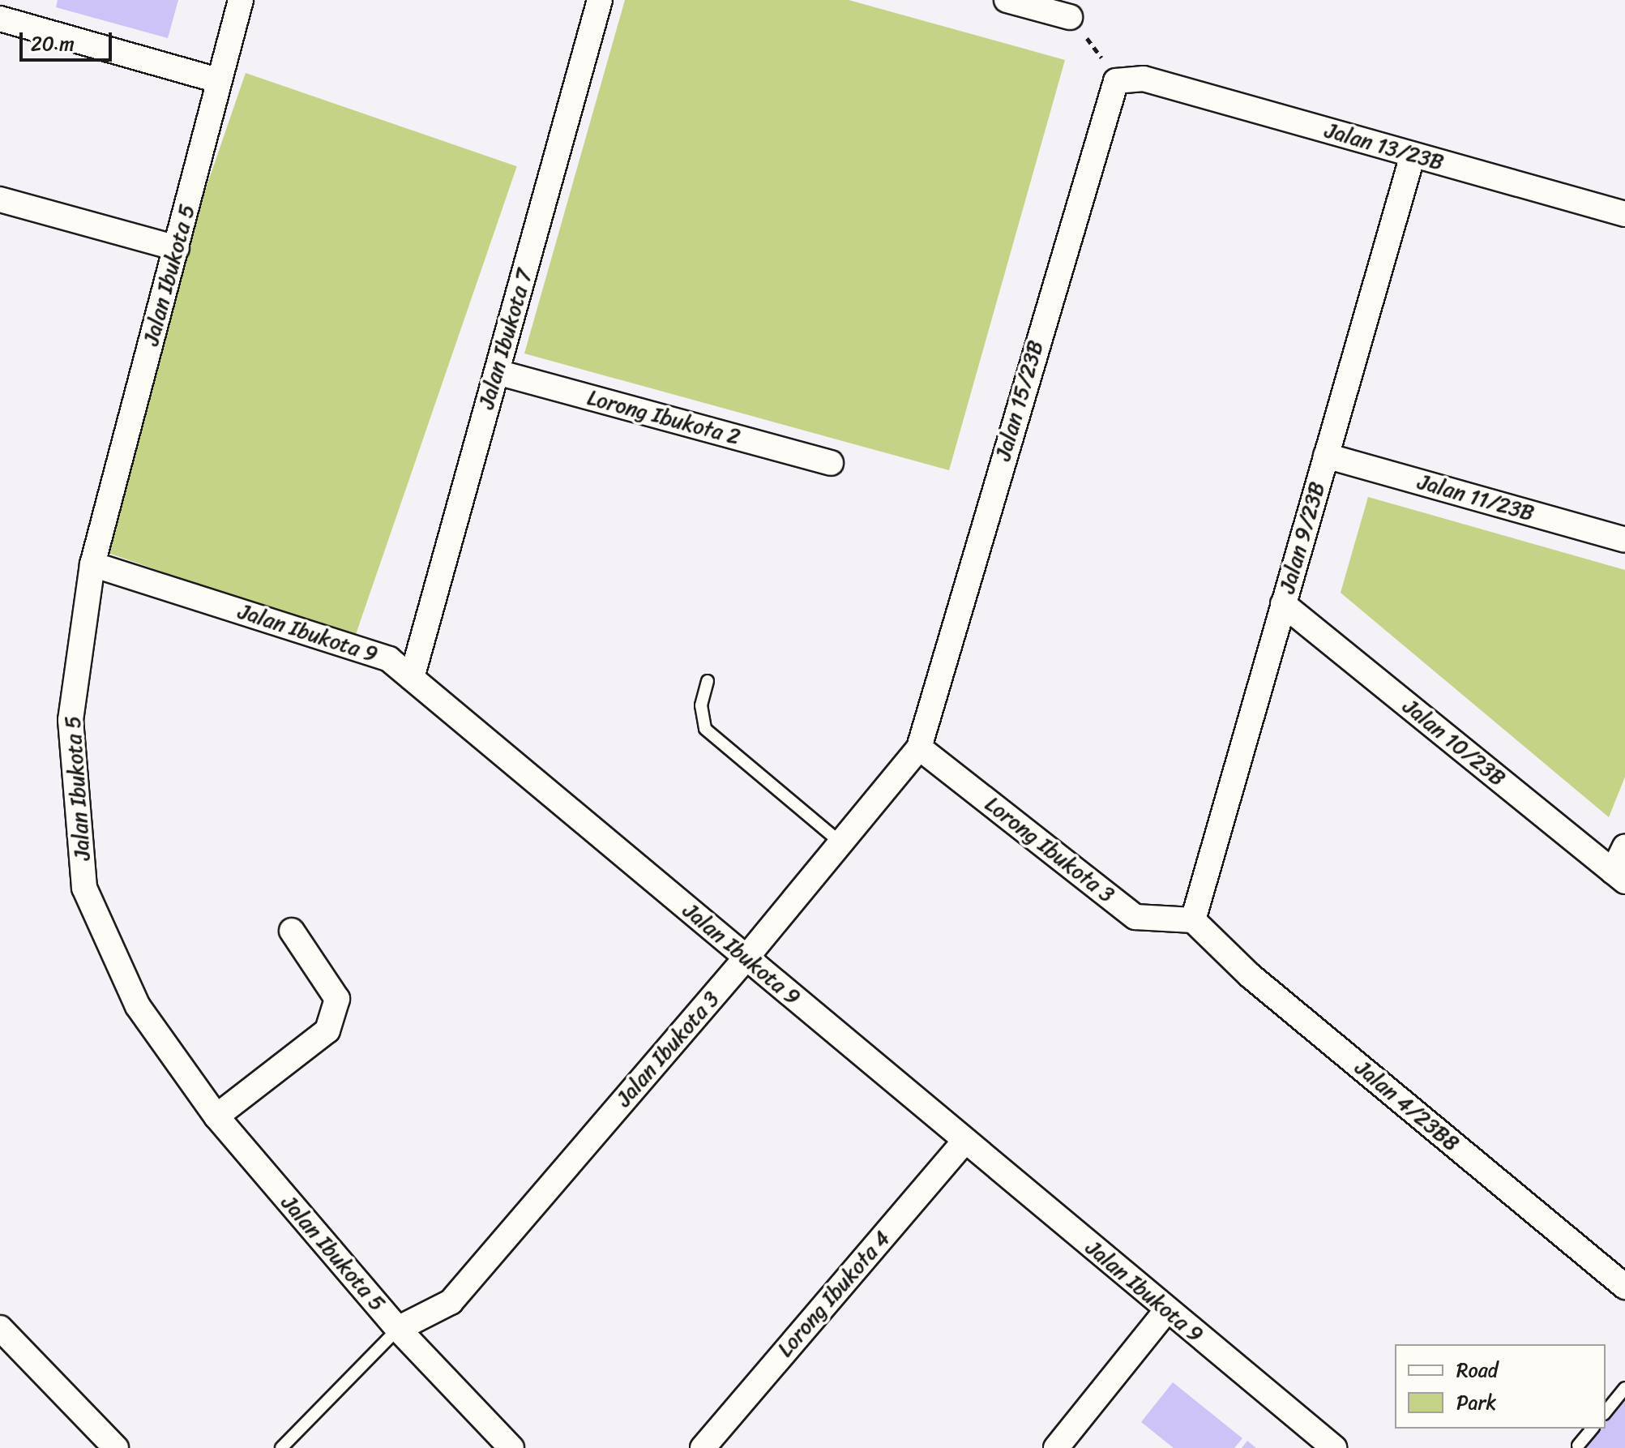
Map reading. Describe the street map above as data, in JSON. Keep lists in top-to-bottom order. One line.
{"streets":{"street":["Jalan 13/23B","Jalan Ibukota 5","Jalan Ibukota 7","Jalan 15/23B","Lorong Ibukota 2","Jalan 11/23B","Jalan 9/23B","Jalan Ibukota 9","Jalan 10/23B","Lorong Ibukota 3","Jalan Ibukota 3","Jalan 4/23B8","Lorong Ibukota 4"]},"crossings":[["Jalan 13/23B","Jalan 15/23B"],["Jalan 13/23B","Jalan 9/23B"],["Jalan Ibukota 5","Jalan Ibukota 9"],["Jalan Ibukota 5","Jalan Ibukota 3"],["Jalan Ibukota 7","Lorong Ibukota 2"],["Jalan Ibukota 7","Jalan Ibukota 9"],["Jalan 15/23B","Lorong Ibukota 3"],["Jalan 15/23B","Jalan Ibukota 3"],["Jalan 11/23B","Jalan 9/23B"],["Jalan 9/23B","Jalan 10/23B"],["Jalan 9/23B","Lorong Ibukota 3"],["Jalan 9/23B","Jalan 4/23B8"],["Jalan Ibukota 9","Jalan Ibukota 3"],["Jalan Ibukota 9","Lorong Ibukota 4"],["Lorong Ibukota 3","Jalan Ibukota 3"],["Lorong Ibukota 3","Jalan 4/23B8"]],"legend":["Road","Park"],"scale_bar":"20 m"}
